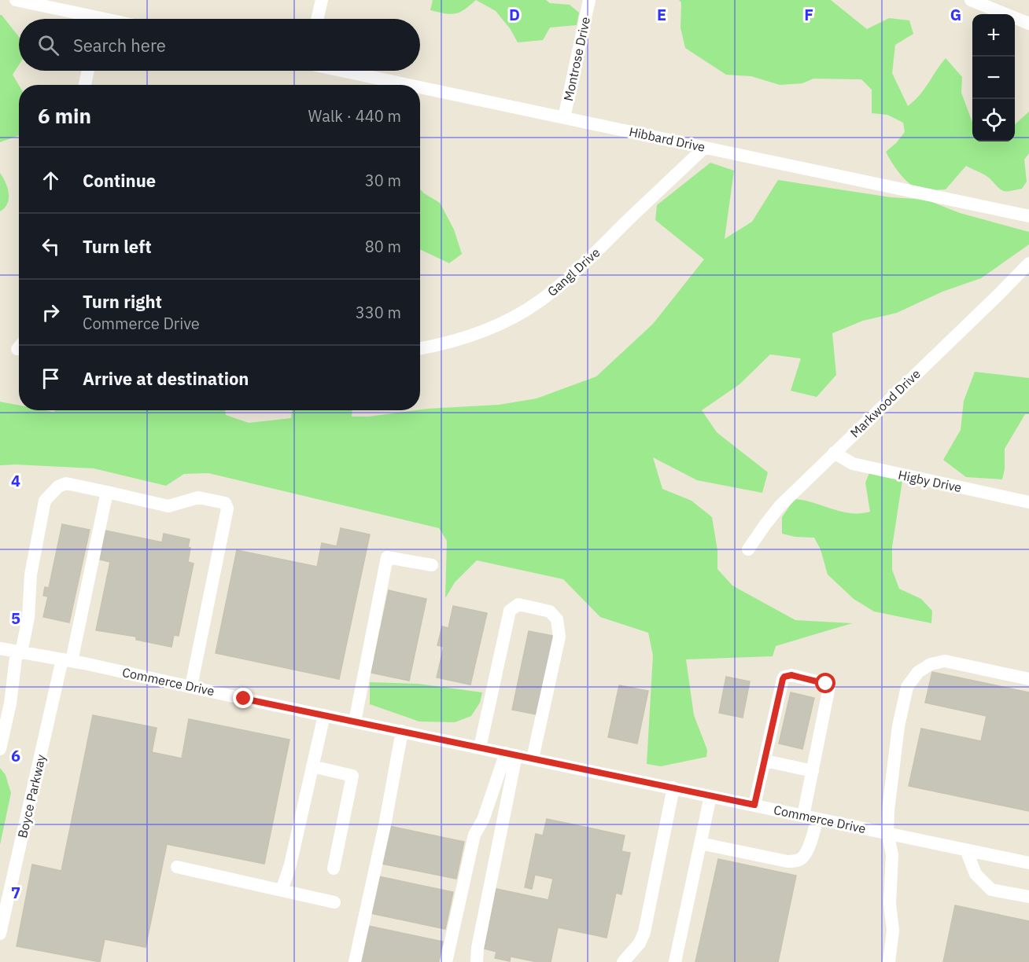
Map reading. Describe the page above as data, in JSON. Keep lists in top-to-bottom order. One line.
{"streets":{"street":["Montrose Drive","Hibbard Drive","Gangl Drive","Markwood Drive","Higby Drive","Commerce Drive","Boyce Parkway"]},"crossings":[["Montrose Drive","Hibbard Drive"],["Hibbard Drive","Gangl Drive"],["Markwood Drive","Higby Drive"],["Commerce Drive","Boyce Parkway"]],"page":{"map_buttons":["+","−"],"search":"Search here","heading":["6 min","Walk · 440 m"],"list":[["Continue","30 m"],["Turn left","80 m"],["Turn right","Commerce Drive","330 m"],"Arrive at destination"]},"grid":{"columns":["D","E","F","G"],"rows":["4","5","6","7"]}}
